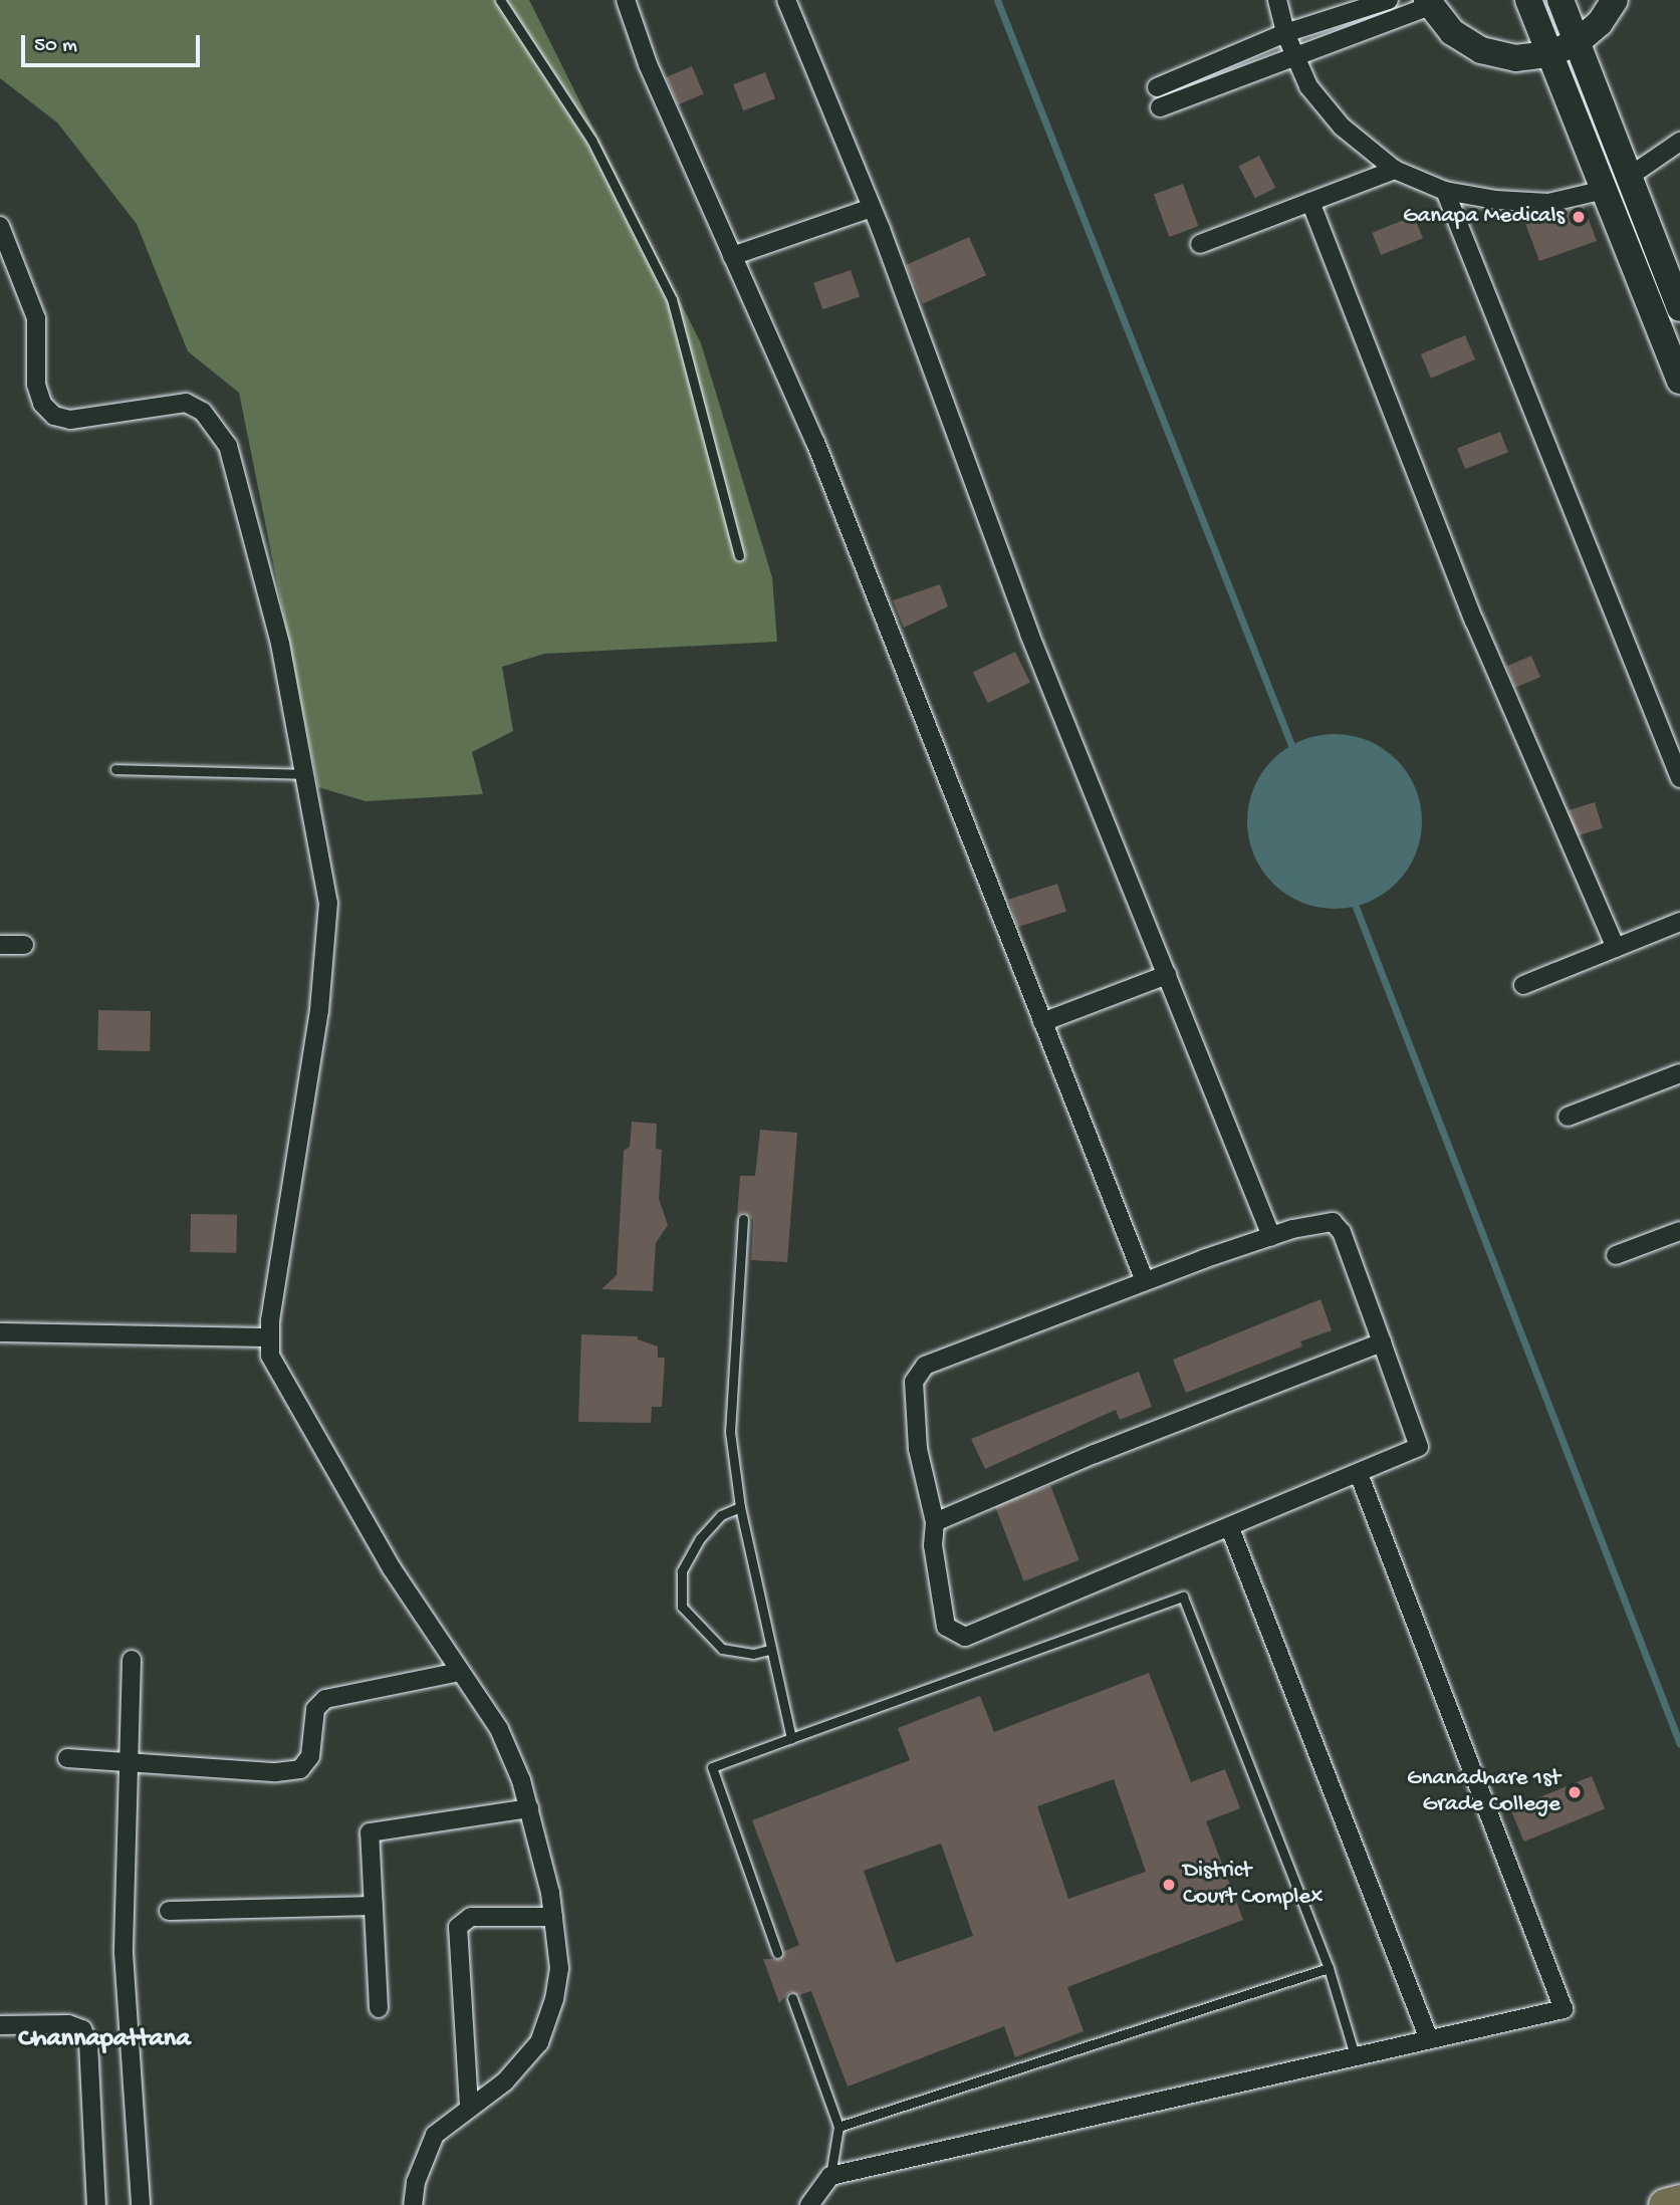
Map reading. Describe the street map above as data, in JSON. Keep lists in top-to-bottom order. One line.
{"districts":["Channapattana"],"places":["Ganapa Medicals","Gnanadhare 1st Grade College","District Court Complex"],"scale_bar":"50 m"}
